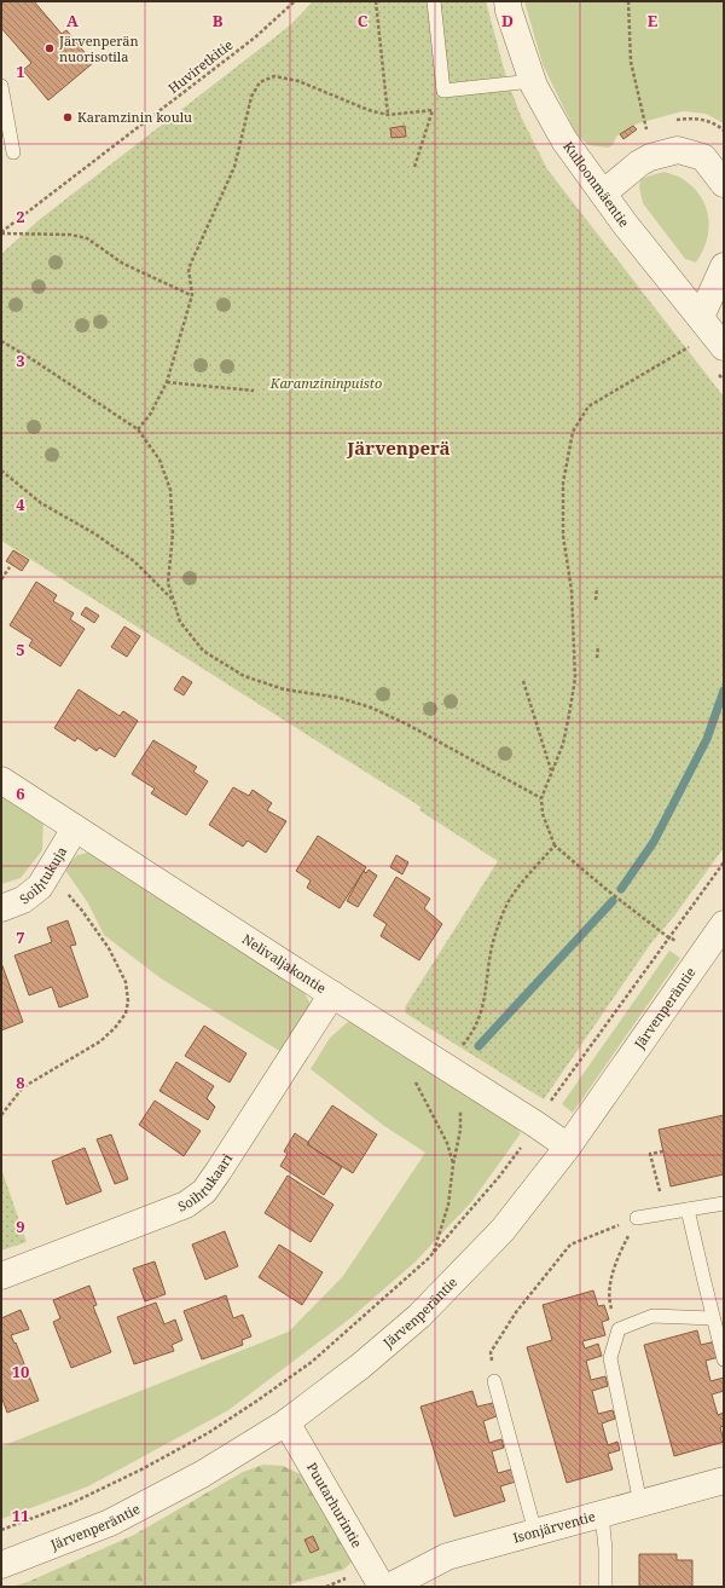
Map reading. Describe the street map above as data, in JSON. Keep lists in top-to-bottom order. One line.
{"streets":{"street":["Kulloonmäentie","Soihtukuja","Nelivaljakontie","Järvenperäntie","Soihtukaari","Puutarhurintie","Isonjärventie"],"path":["Huviretkitie"]},"crossings":[["Soihtukuja","Nelivaljakontie"],["Nelivaljakontie","Järvenperäntie"],["Nelivaljakontie","Soihtukaari"],["Järvenperäntie","Puutarhurintie"]],"districts":["Järvenperä"],"parks":["Karamzininpuisto"],"places":["Järvenperän nuorisotila","Karamzinin koulu"],"grid":{"columns":["A","B","C","D","E"],"rows":["1","2","3","4","5","6","7","8","9","10","11"]}}
